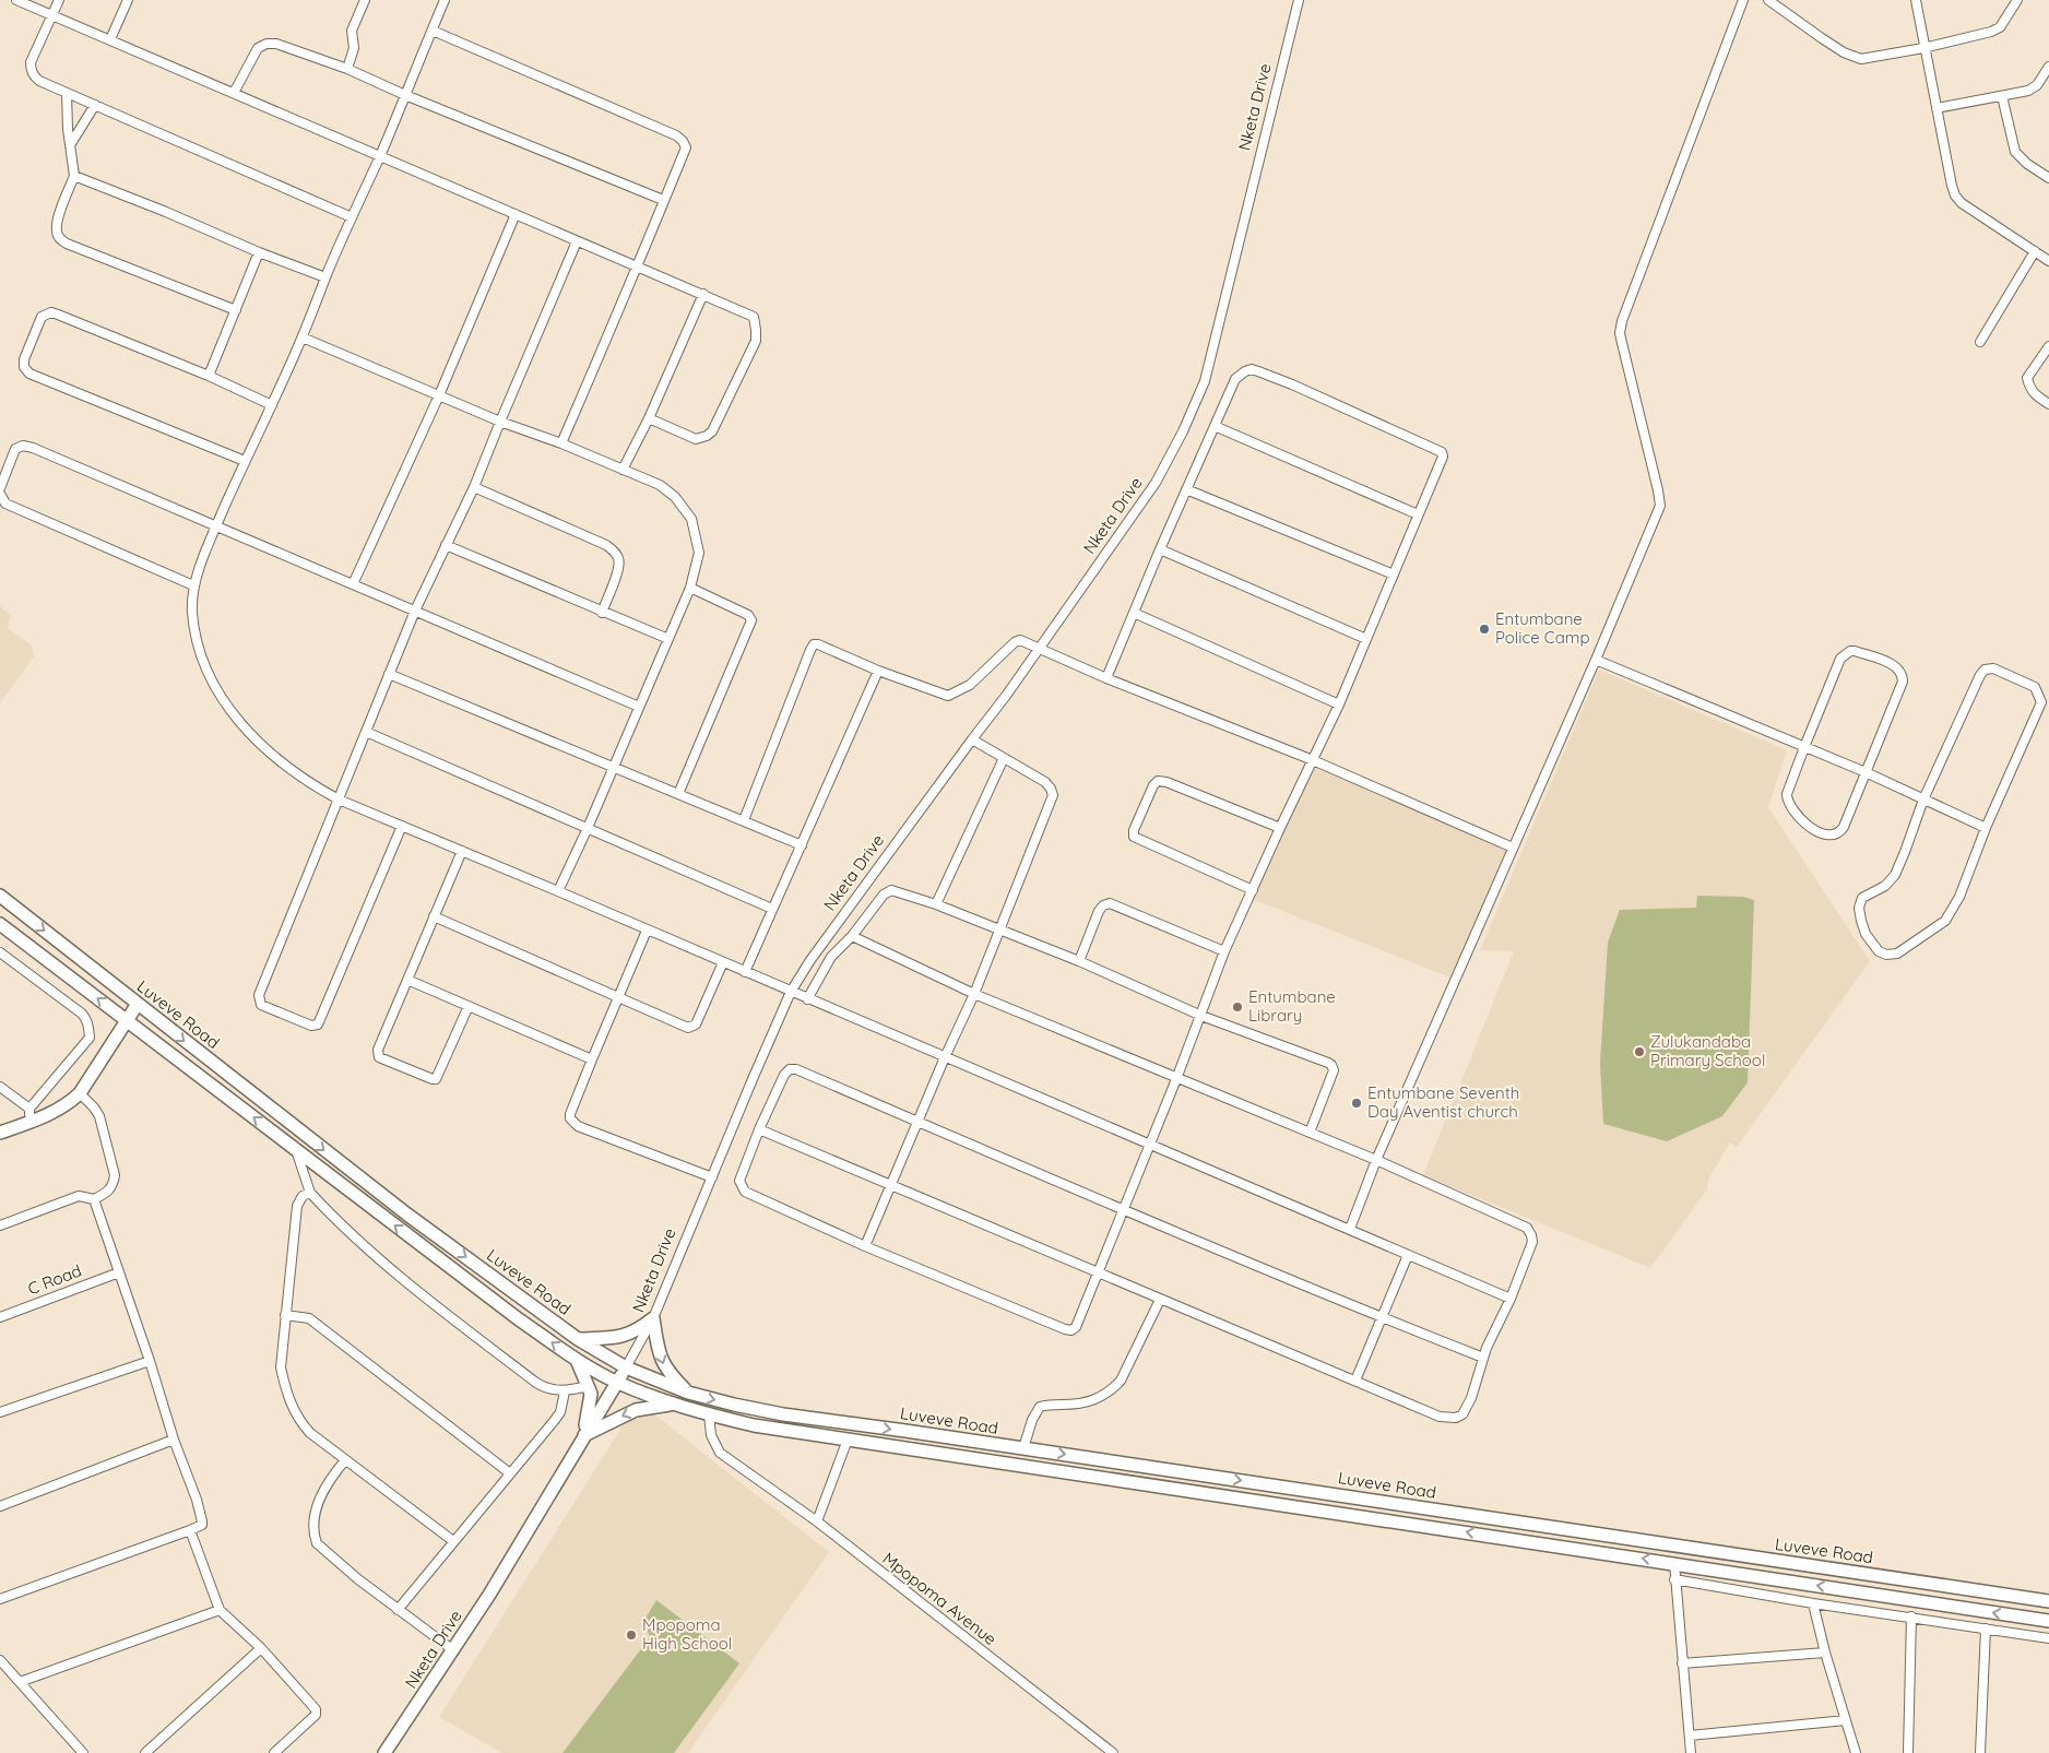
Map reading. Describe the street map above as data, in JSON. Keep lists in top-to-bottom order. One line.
{"streets":{"street":["Nketa Drive","Luveve Road","C Road","Mpopoma Avenue"]},"crossings":[["Nketa Drive","Luveve Road"],["Luveve Road","Mpopoma Avenue"]],"places":["Entumbane Police Camp","Entumbane Library","Zulukandaba Primary School","Entumbane Seventh Day Aventist church","Mpopoma High School"]}
